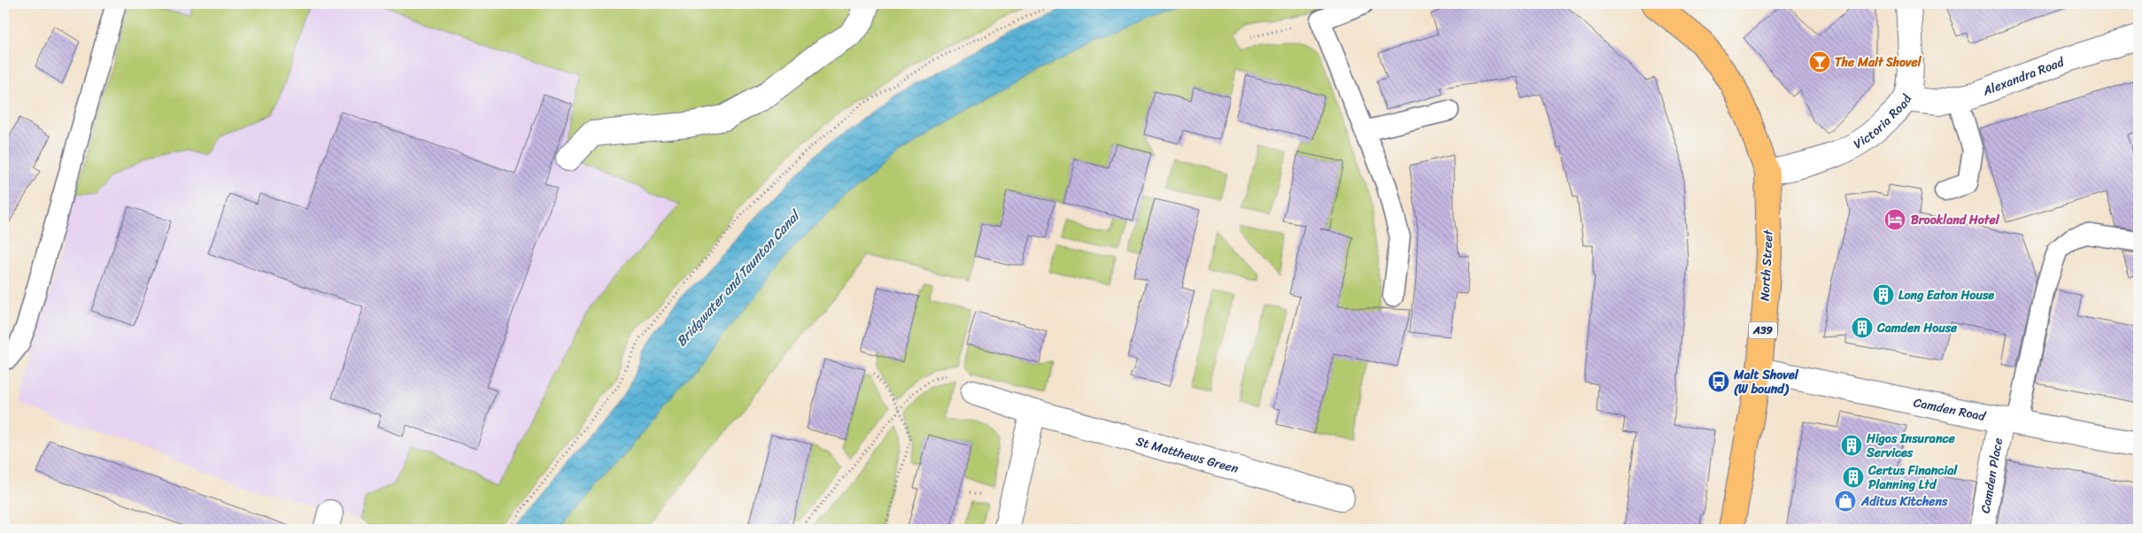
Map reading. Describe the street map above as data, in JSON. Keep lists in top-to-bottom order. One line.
{"streets":{"main road":["North Street","A39"],"street":["Alexandra Road","Victoria Road","Camden Road","St Matthews Green","Camden Place"]},"crossings":[["Alexandra Road","Victoria Road"],["Victoria Road","North Street"],["North Street","Camden Road"],["Camden Road","Camden Place"]],"water":["Bridgwater and Taunton Canal"],"places":{"bar":["The Malt Shovel"],"hotel":["Brookland Hotel"],"building":["Long Eaton House","Camden House","Higos Insurance Services","Certus Financial Planning Ltd"],"bus stop":["Malt Shovel (W bound)"],"shop":["Aditus Kitchens"]}}
